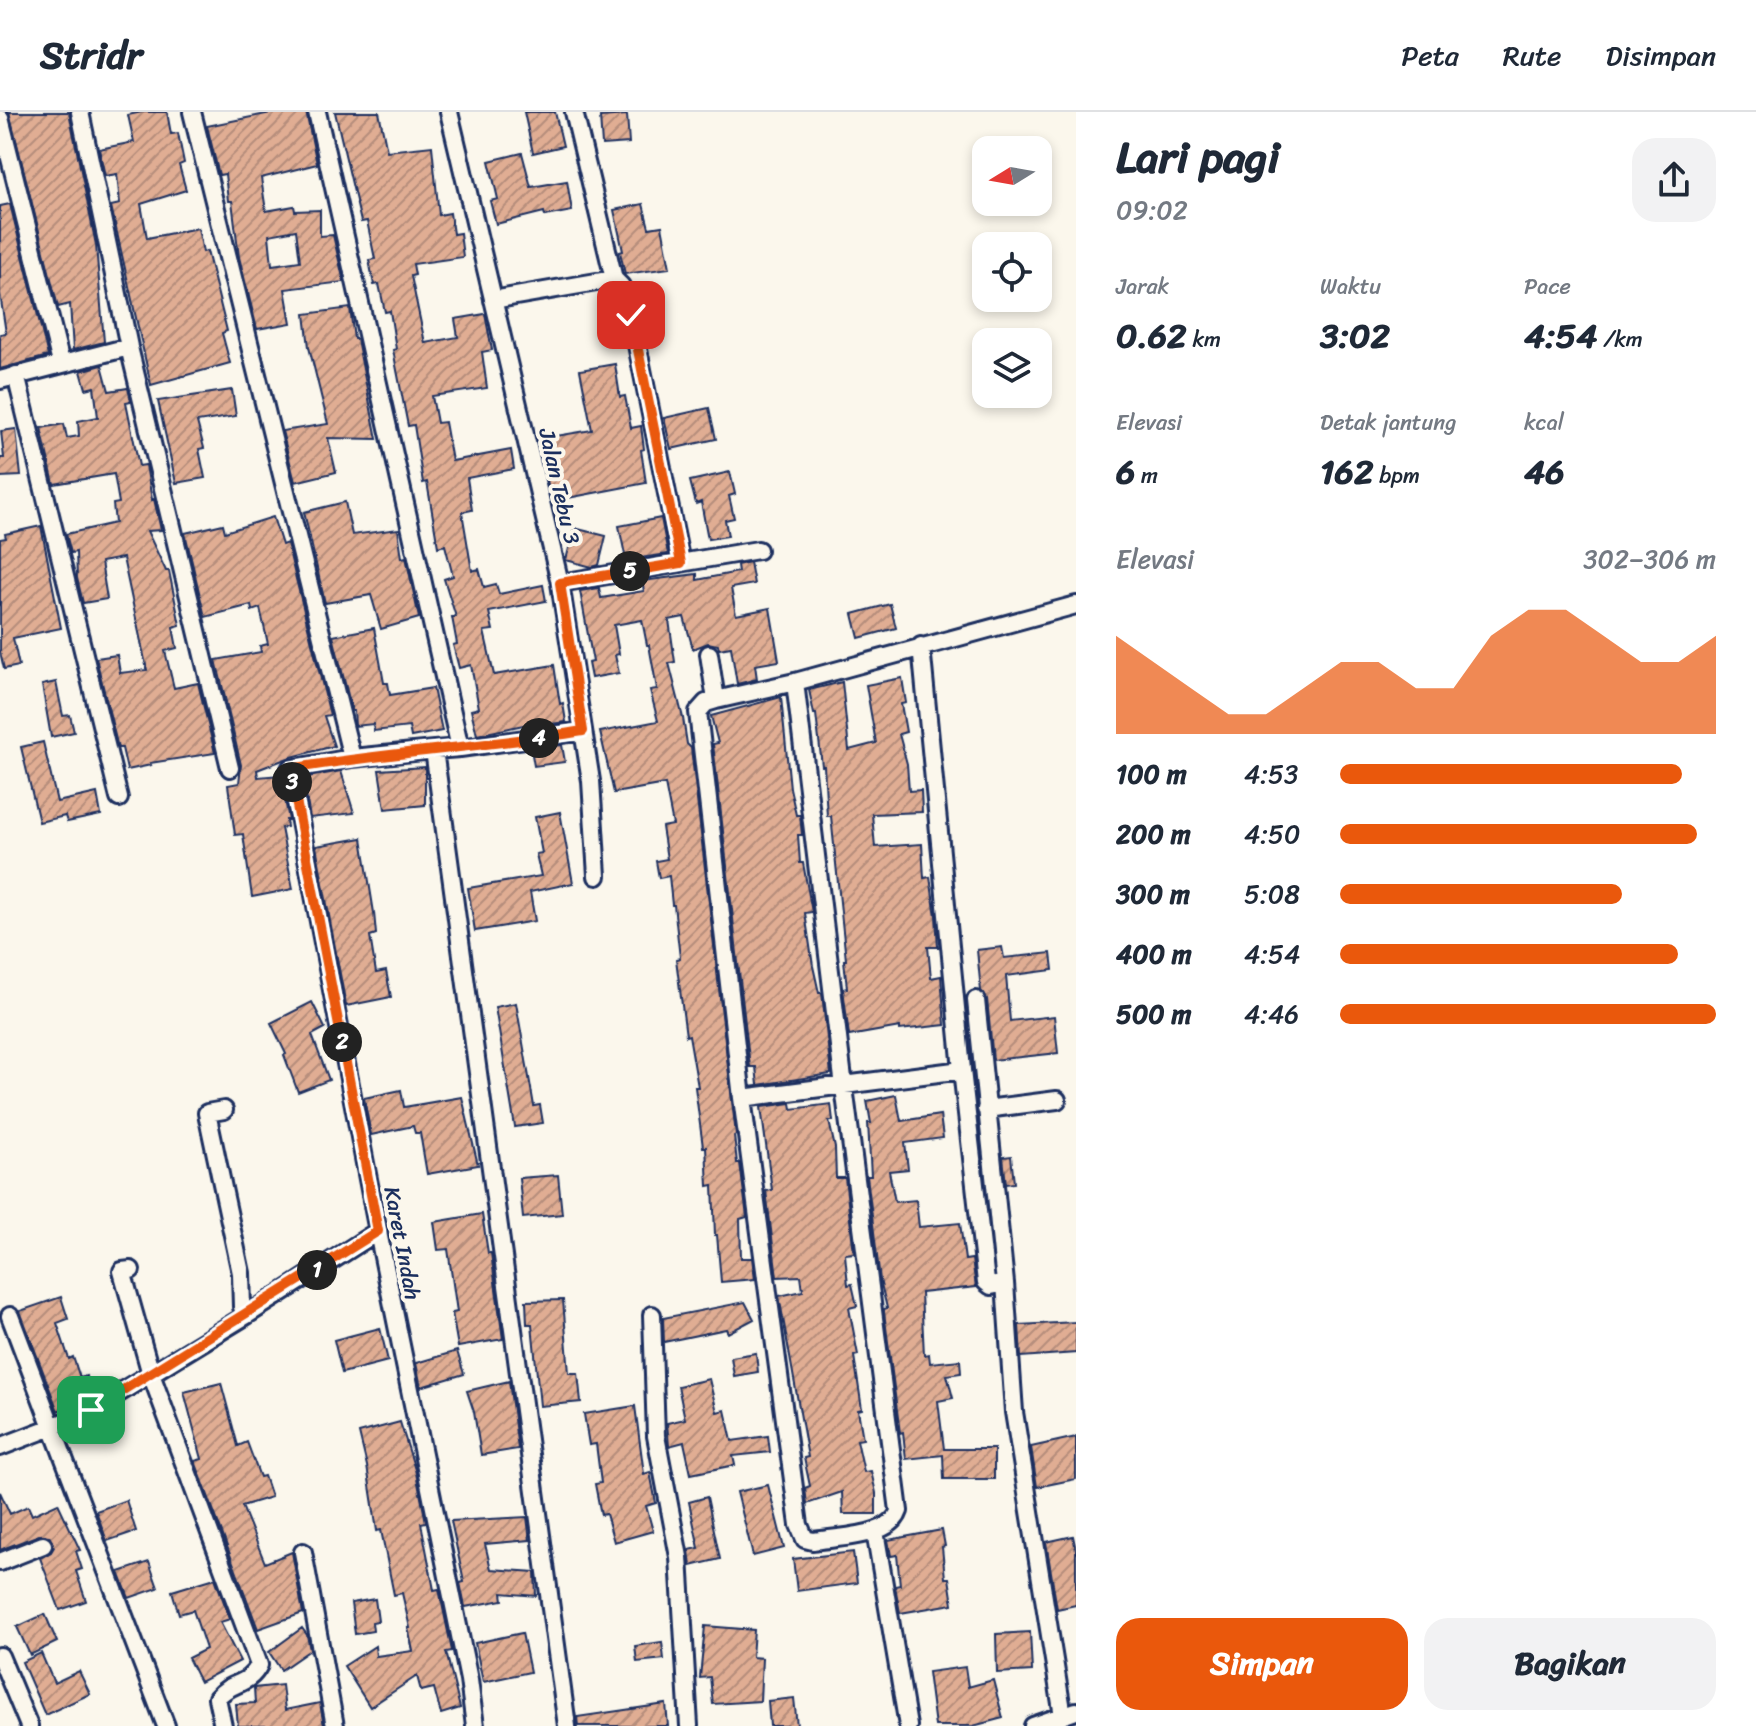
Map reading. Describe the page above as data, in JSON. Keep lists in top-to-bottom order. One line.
{"streets":{"street":["Jalan Tebu 3","Karet Indah"]},"north":"left","page":{"header":"Stridr","nav":["Peta","Rute","Disimpan"],"heading":["Lari pagi","09:02"],"stats":[["Jarak","0.62 km"],["Waktu","3:02"],["Pace","4:54 /km"],["Elevasi","6 m"],["Detak jantung","162 bpm"],["kcal","46"]],"chart":["Elevasi","302–306 m"],"pins":["5","4","3","2","1"],"list":[{"name":"100 m","note":"4:53"},{"name":"200 m","note":"4:50"},{"name":"300 m","note":"5:08"},{"name":"400 m","note":"4:54"},{"name":"500 m","note":"4:46"}],"buttons":["Simpan","Bagikan"]}}
